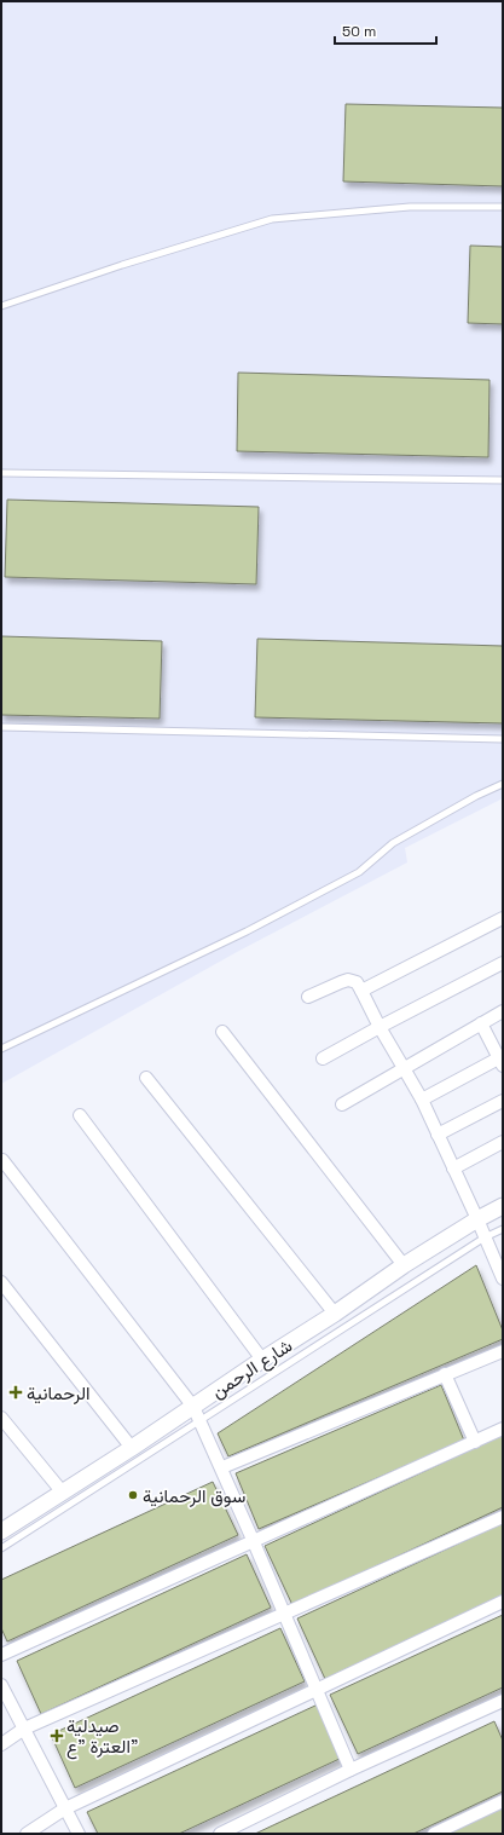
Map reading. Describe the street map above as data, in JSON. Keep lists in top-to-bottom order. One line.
{"streets":{"street":["شارع الرحمن"]},"places":{"health":["الرحمانية","صيدلية العترة \"ع\""],"other":["سوق الرحمانية"]},"scale_bar":"50 m"}
